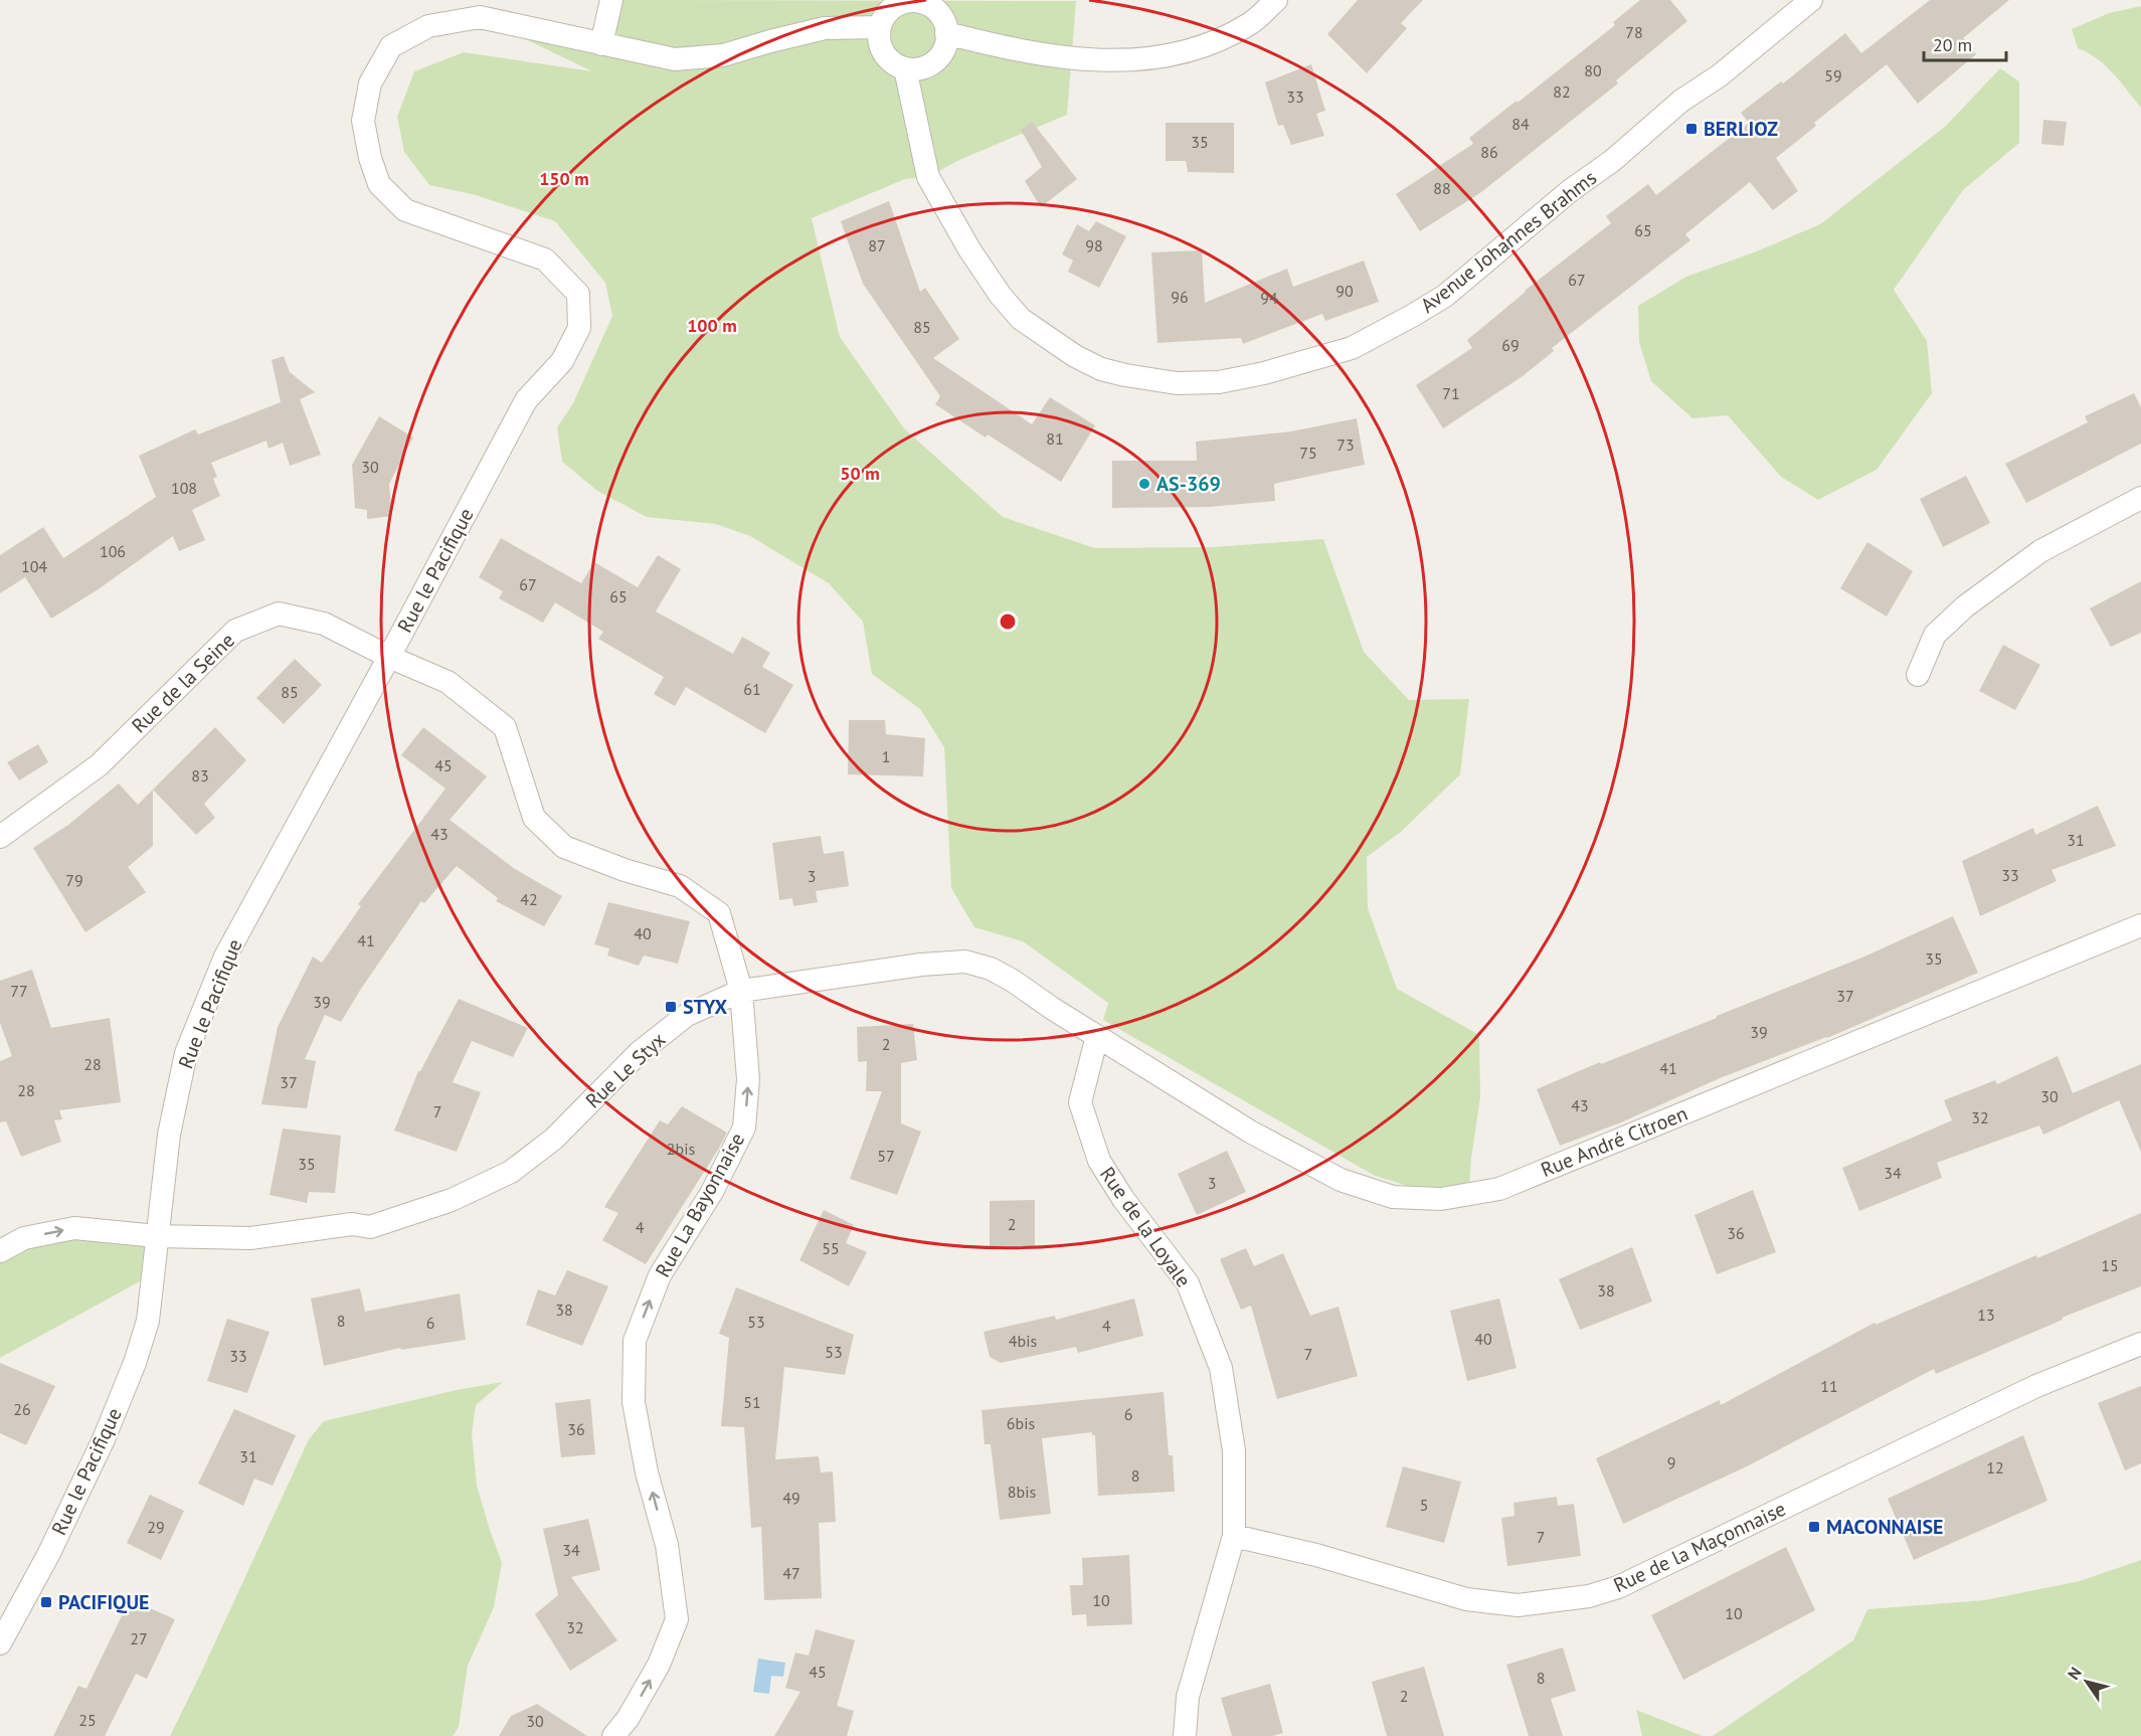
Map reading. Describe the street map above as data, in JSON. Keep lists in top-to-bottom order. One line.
{"streets":{"street":["Avenue Johannes Brahms","Rue le Pacifique","Rue de la Seine","Rue Le Styx","Rue André Citroen","Rue La Bayonnaise","Rue de la Loyale","Rue de la Maçonnaise"]},"crossings":[["Avenue Johannes Brahms","Rue le Pacifique"],["Rue le Pacifique","Rue de la Seine"],["Rue le Pacifique","Rue Le Styx"],["Rue le Pacifique","Rue La Bayonnaise"],["Rue de la Seine","Rue La Bayonnaise"],["Rue Le Styx","Rue André Citroen"],["Rue Le Styx","Rue La Bayonnaise"],["Rue Le Styx","Rue de la Loyale"],["Rue André Citroen","Rue de la Loyale"],["Rue de la Loyale","Rue de la Maçonnaise"]],"one_way":["Rue La Bayonnaise"],"places":{"transit":["BERLIOZ","STYX","MACONNAISE","PACIFIQUE"],"other":["AS-369"]},"house_numbers":["78","80","59","82","33","84","35","86","88","65","87","98","67","90","96","94","85","69","71","81","73","75","30","108","106","104","67","65","61","85","1","45","83","43","31","33","3","79","42","40","41","35","77","37","39","39","2","28","41","37","28","30","43","7","32","2bis","57","35","34","3","2","4","36","55","15","38","38","13","8","53","6","4","40","4bis","53","7","33","11","51","26","6","6bis","36","31","9","12","8","8bis","49","5","29","7","34","47","10","10","32","27","45","8","2","25","30"],"scale_bar":"20 m","north":"top left","rings":["150 m","100 m","50 m"]}
